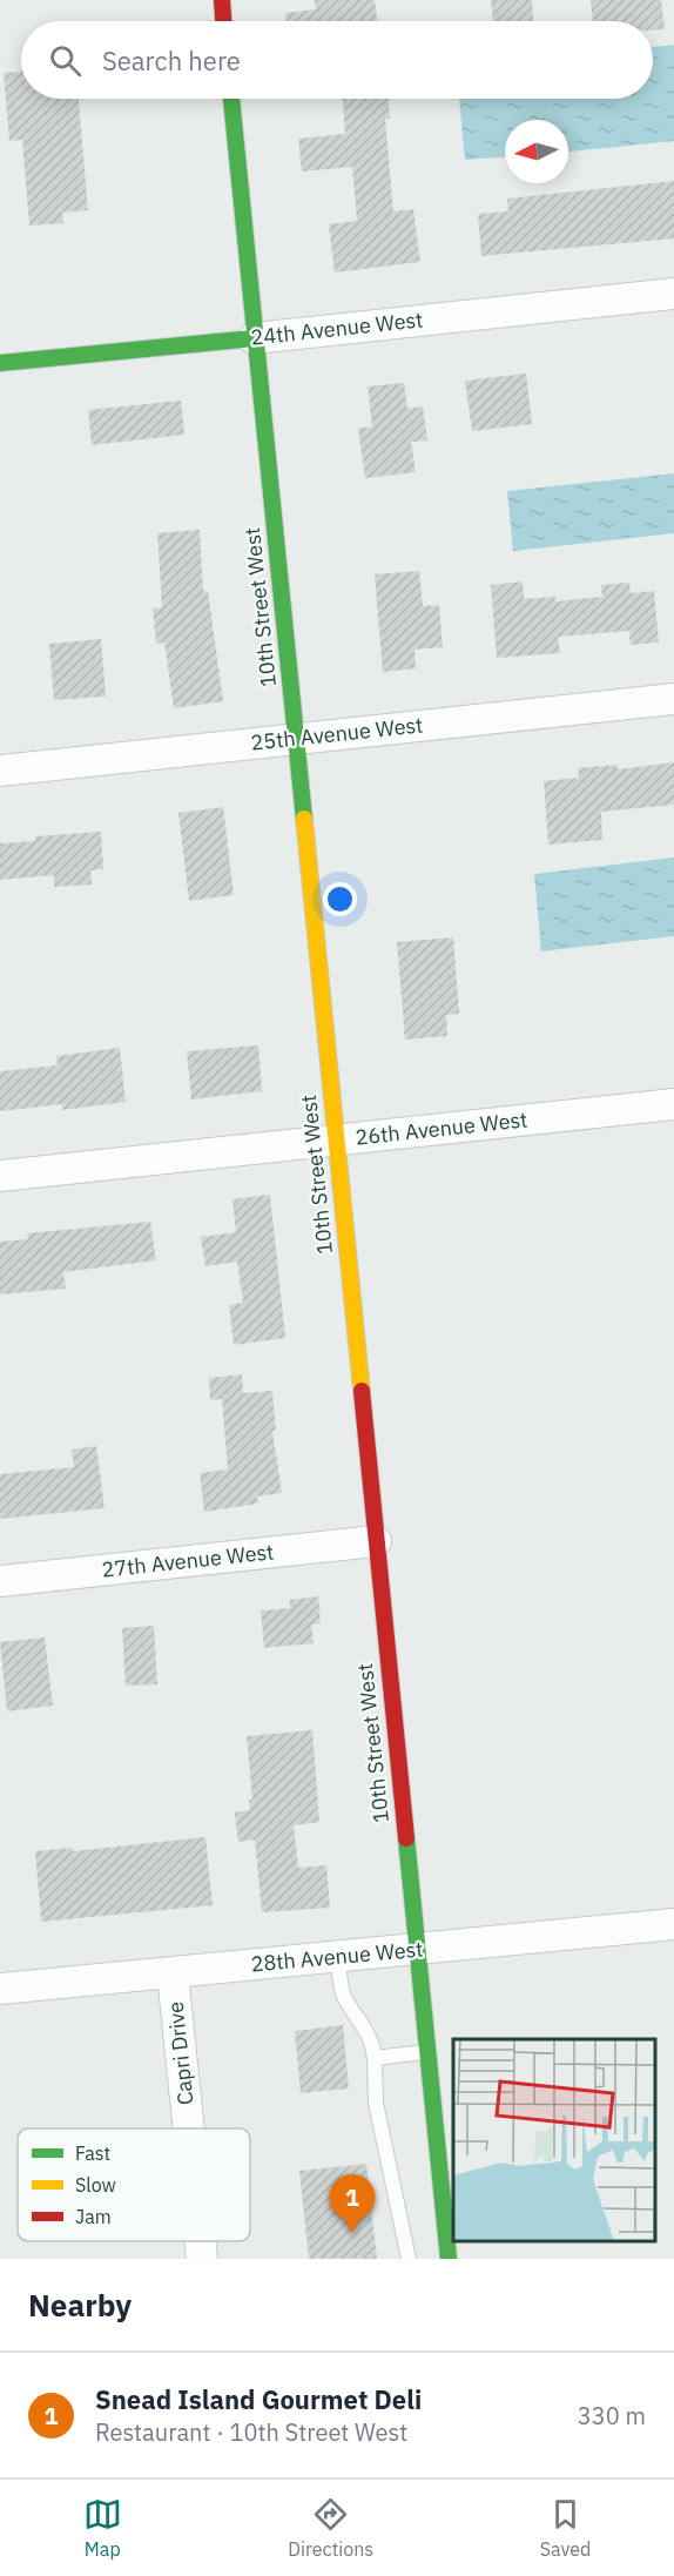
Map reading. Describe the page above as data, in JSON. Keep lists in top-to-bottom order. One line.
{"streets":{"street":["24th Avenue West","10th Street West","25th Avenue West","26th Avenue West","27th Avenue West","28th Avenue West","Capri Drive"]},"crossings":[["24th Avenue West","10th Street West"],["10th Street West","25th Avenue West"],["10th Street West","26th Avenue West"],["10th Street West","27th Avenue West"],["10th Street West","28th Avenue West"],["28th Avenue West","Capri Drive"]],"legend":["Fast","Slow","Jam"],"north":"left","page":{"search":"Search here","pins":"1","heading":"Nearby","list":[{"mark":"1","name":"Snead Island Gourmet Deli","note":"Restaurant · 10th Street West","value":"330 m"}],"nav":["Map","Directions","Saved"]}}
